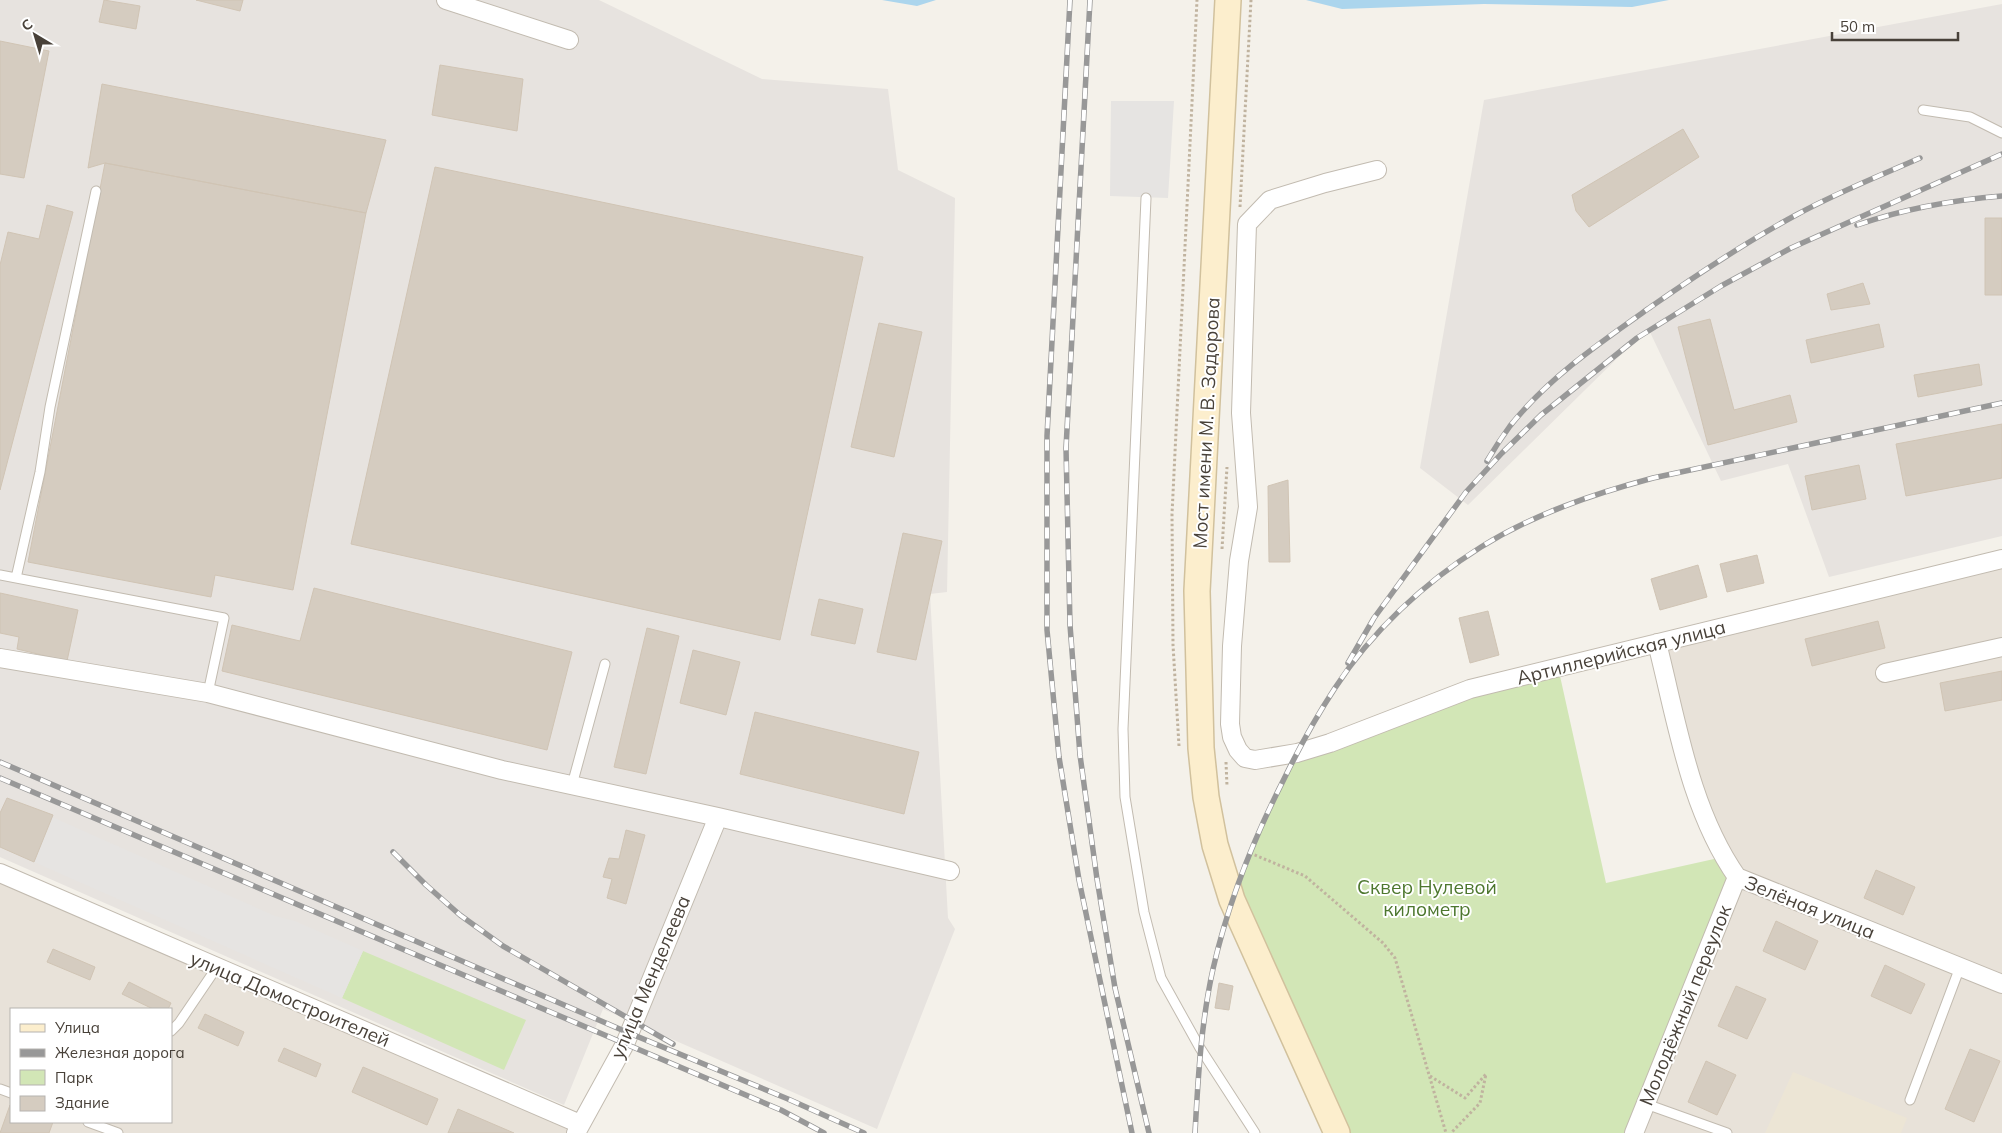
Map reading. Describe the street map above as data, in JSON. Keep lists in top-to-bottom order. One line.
{"streets":{"main road":["Мост имени М. В. Задорова"],"street":["Артиллерийская улица","Зелёная улица","улица Менделеева","улица Домостроителей","Молодёжный переулок"]},"crossings":[["Артиллерийская улица","Зелёная улица"],["Зелёная улица","Молодёжный переулок"],["улица Менделеева","улица Домостроителей"]],"parks":["Сквер Нулевой километр"],"legend":["Улица","Железная дорога","Парк","Здание"],"scale_bar":"50 m","north":"top left"}
